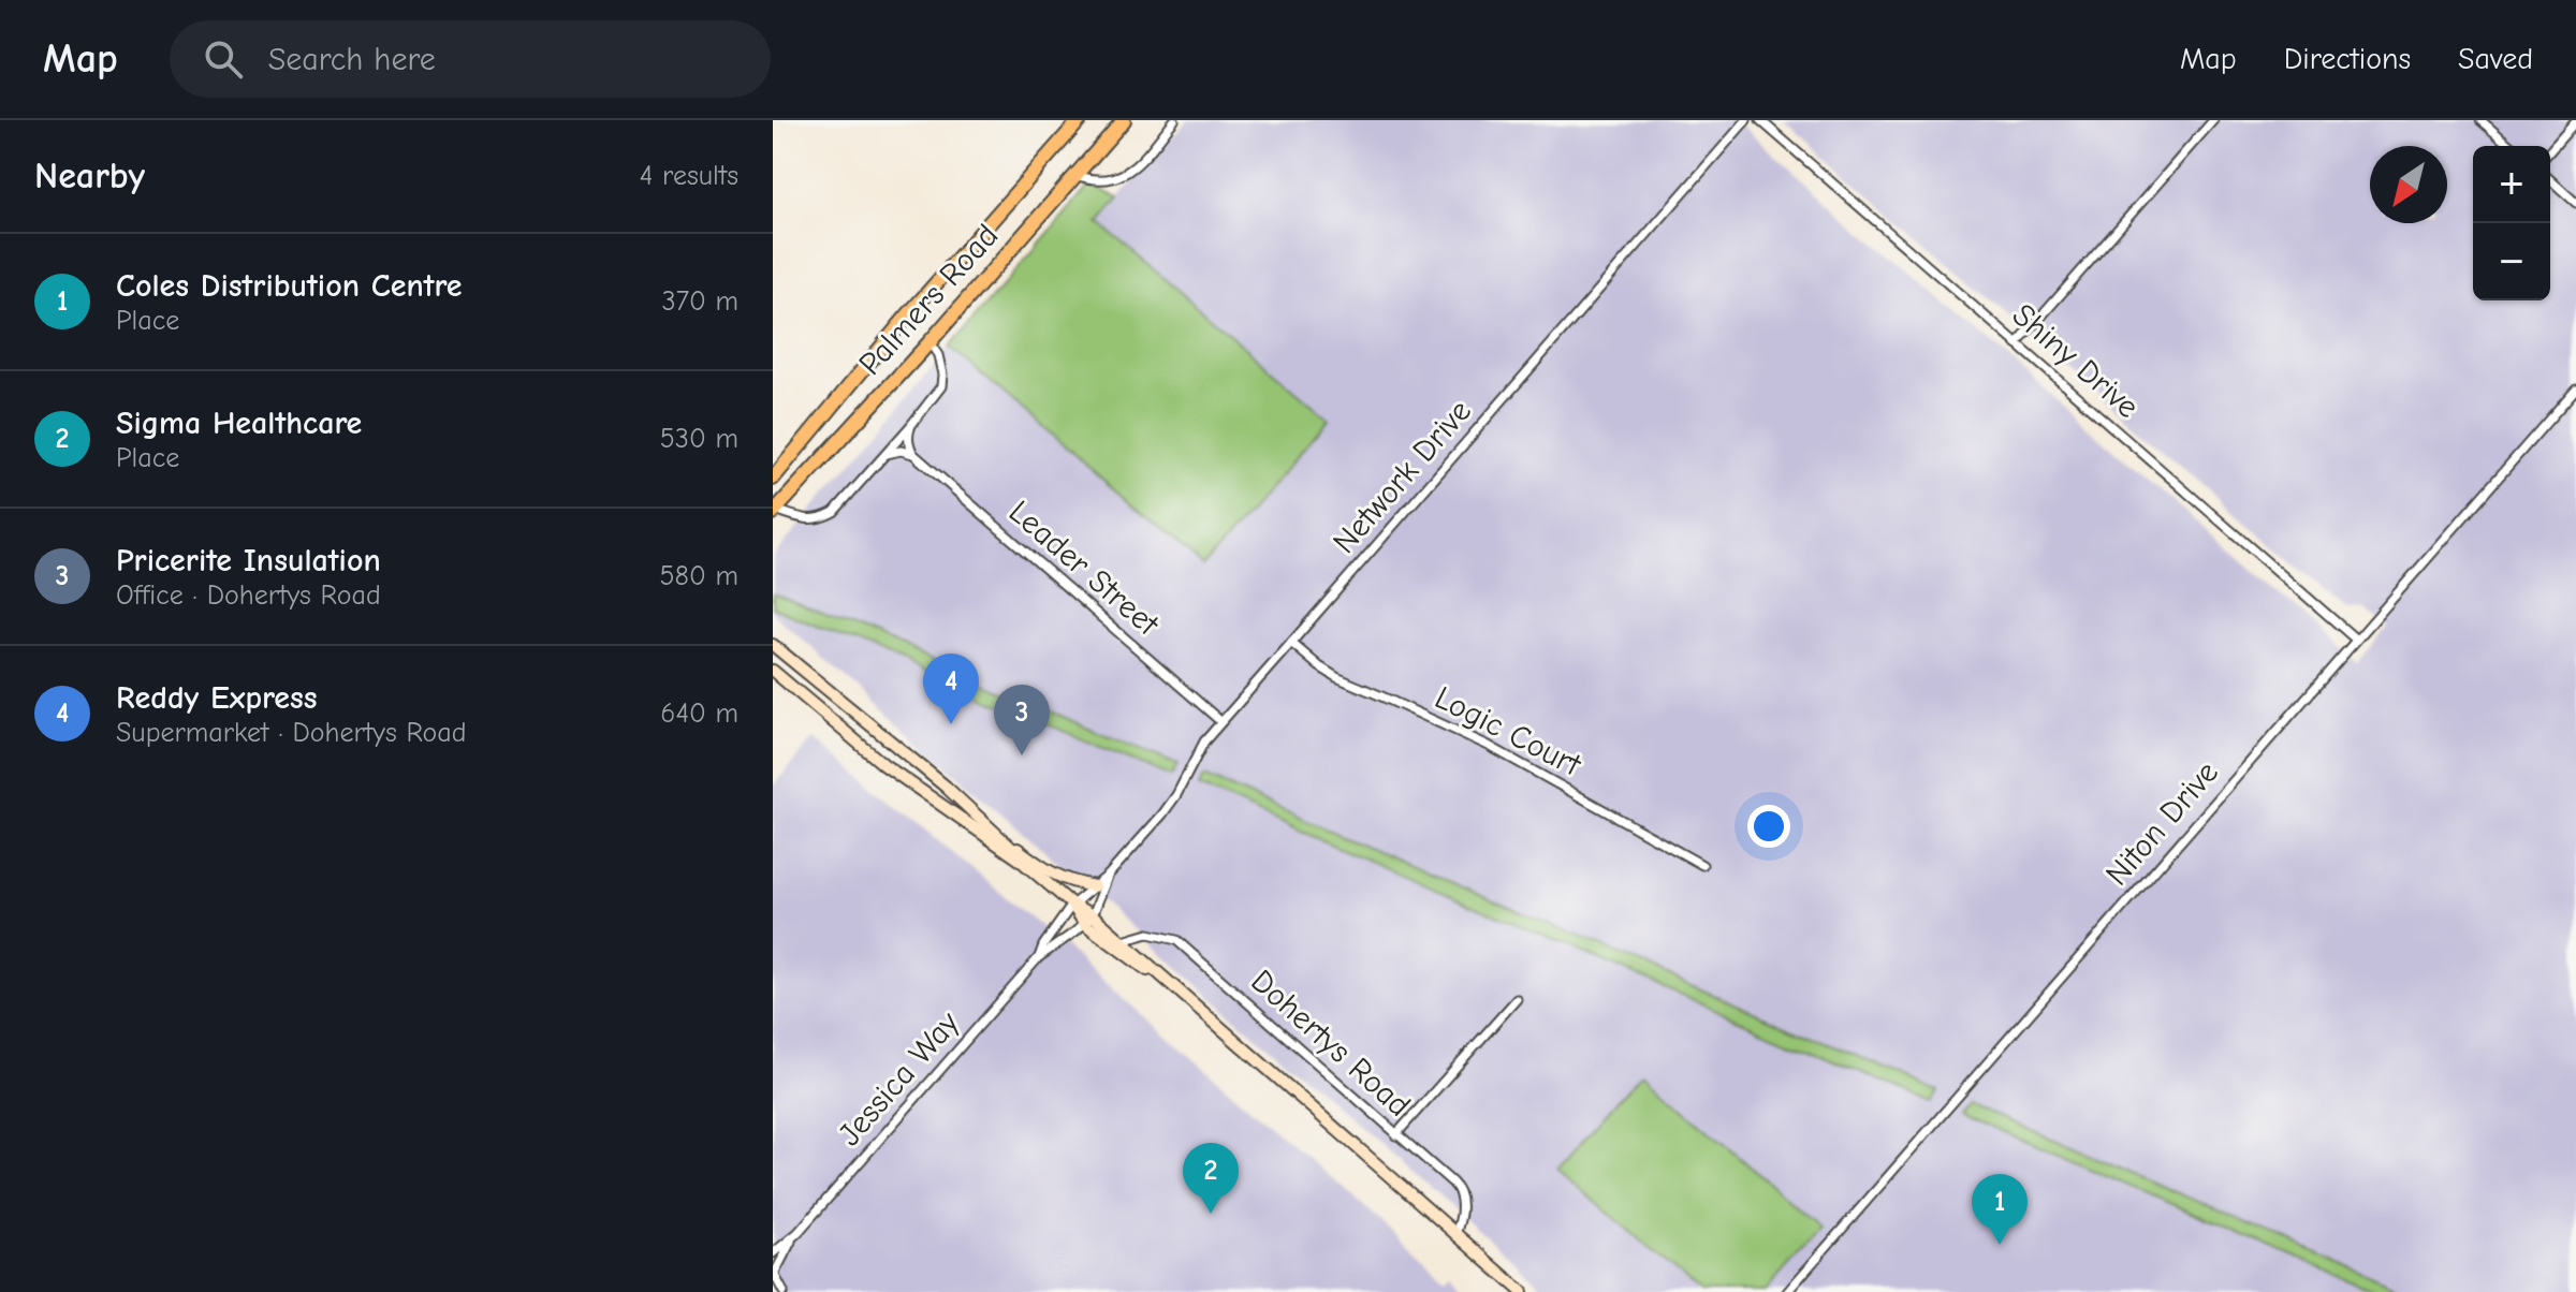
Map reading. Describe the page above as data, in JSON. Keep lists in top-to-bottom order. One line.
{"streets":{"highway":["Palmers Road"],"main road":["Dohertys Road"],"street":["Shiny Drive","Network Drive","Leader Street","Logic Court","Niton Drive","Jessica Way"]},"crossings":[["Shiny Drive","Niton Drive"],["Network Drive","Leader Street"],["Network Drive","Logic Court"],["Network Drive","Dohertys Road"],["Network Drive","Jessica Way"],["Dohertys Road","Jessica Way"]],"north":"bottom left","page":{"header":"Map","search":"Search here","nav":["Map","Directions","Saved"],"heading":["Nearby","4 results"],"map_buttons":["+","−"],"list":[{"mark":"1","name":"Coles Distribution Centre","note":"Place","value":"370 m"},{"mark":"2","name":"Sigma Healthcare","note":"Place","value":"530 m"},{"mark":"3","name":"Pricerite Insulation","note":"Office · Dohertys Road","value":"580 m"},{"mark":"4","name":"Reddy Express","note":"Supermarket · Dohertys Road","value":"640 m"}],"pins":["4","3","2","1"]}}
